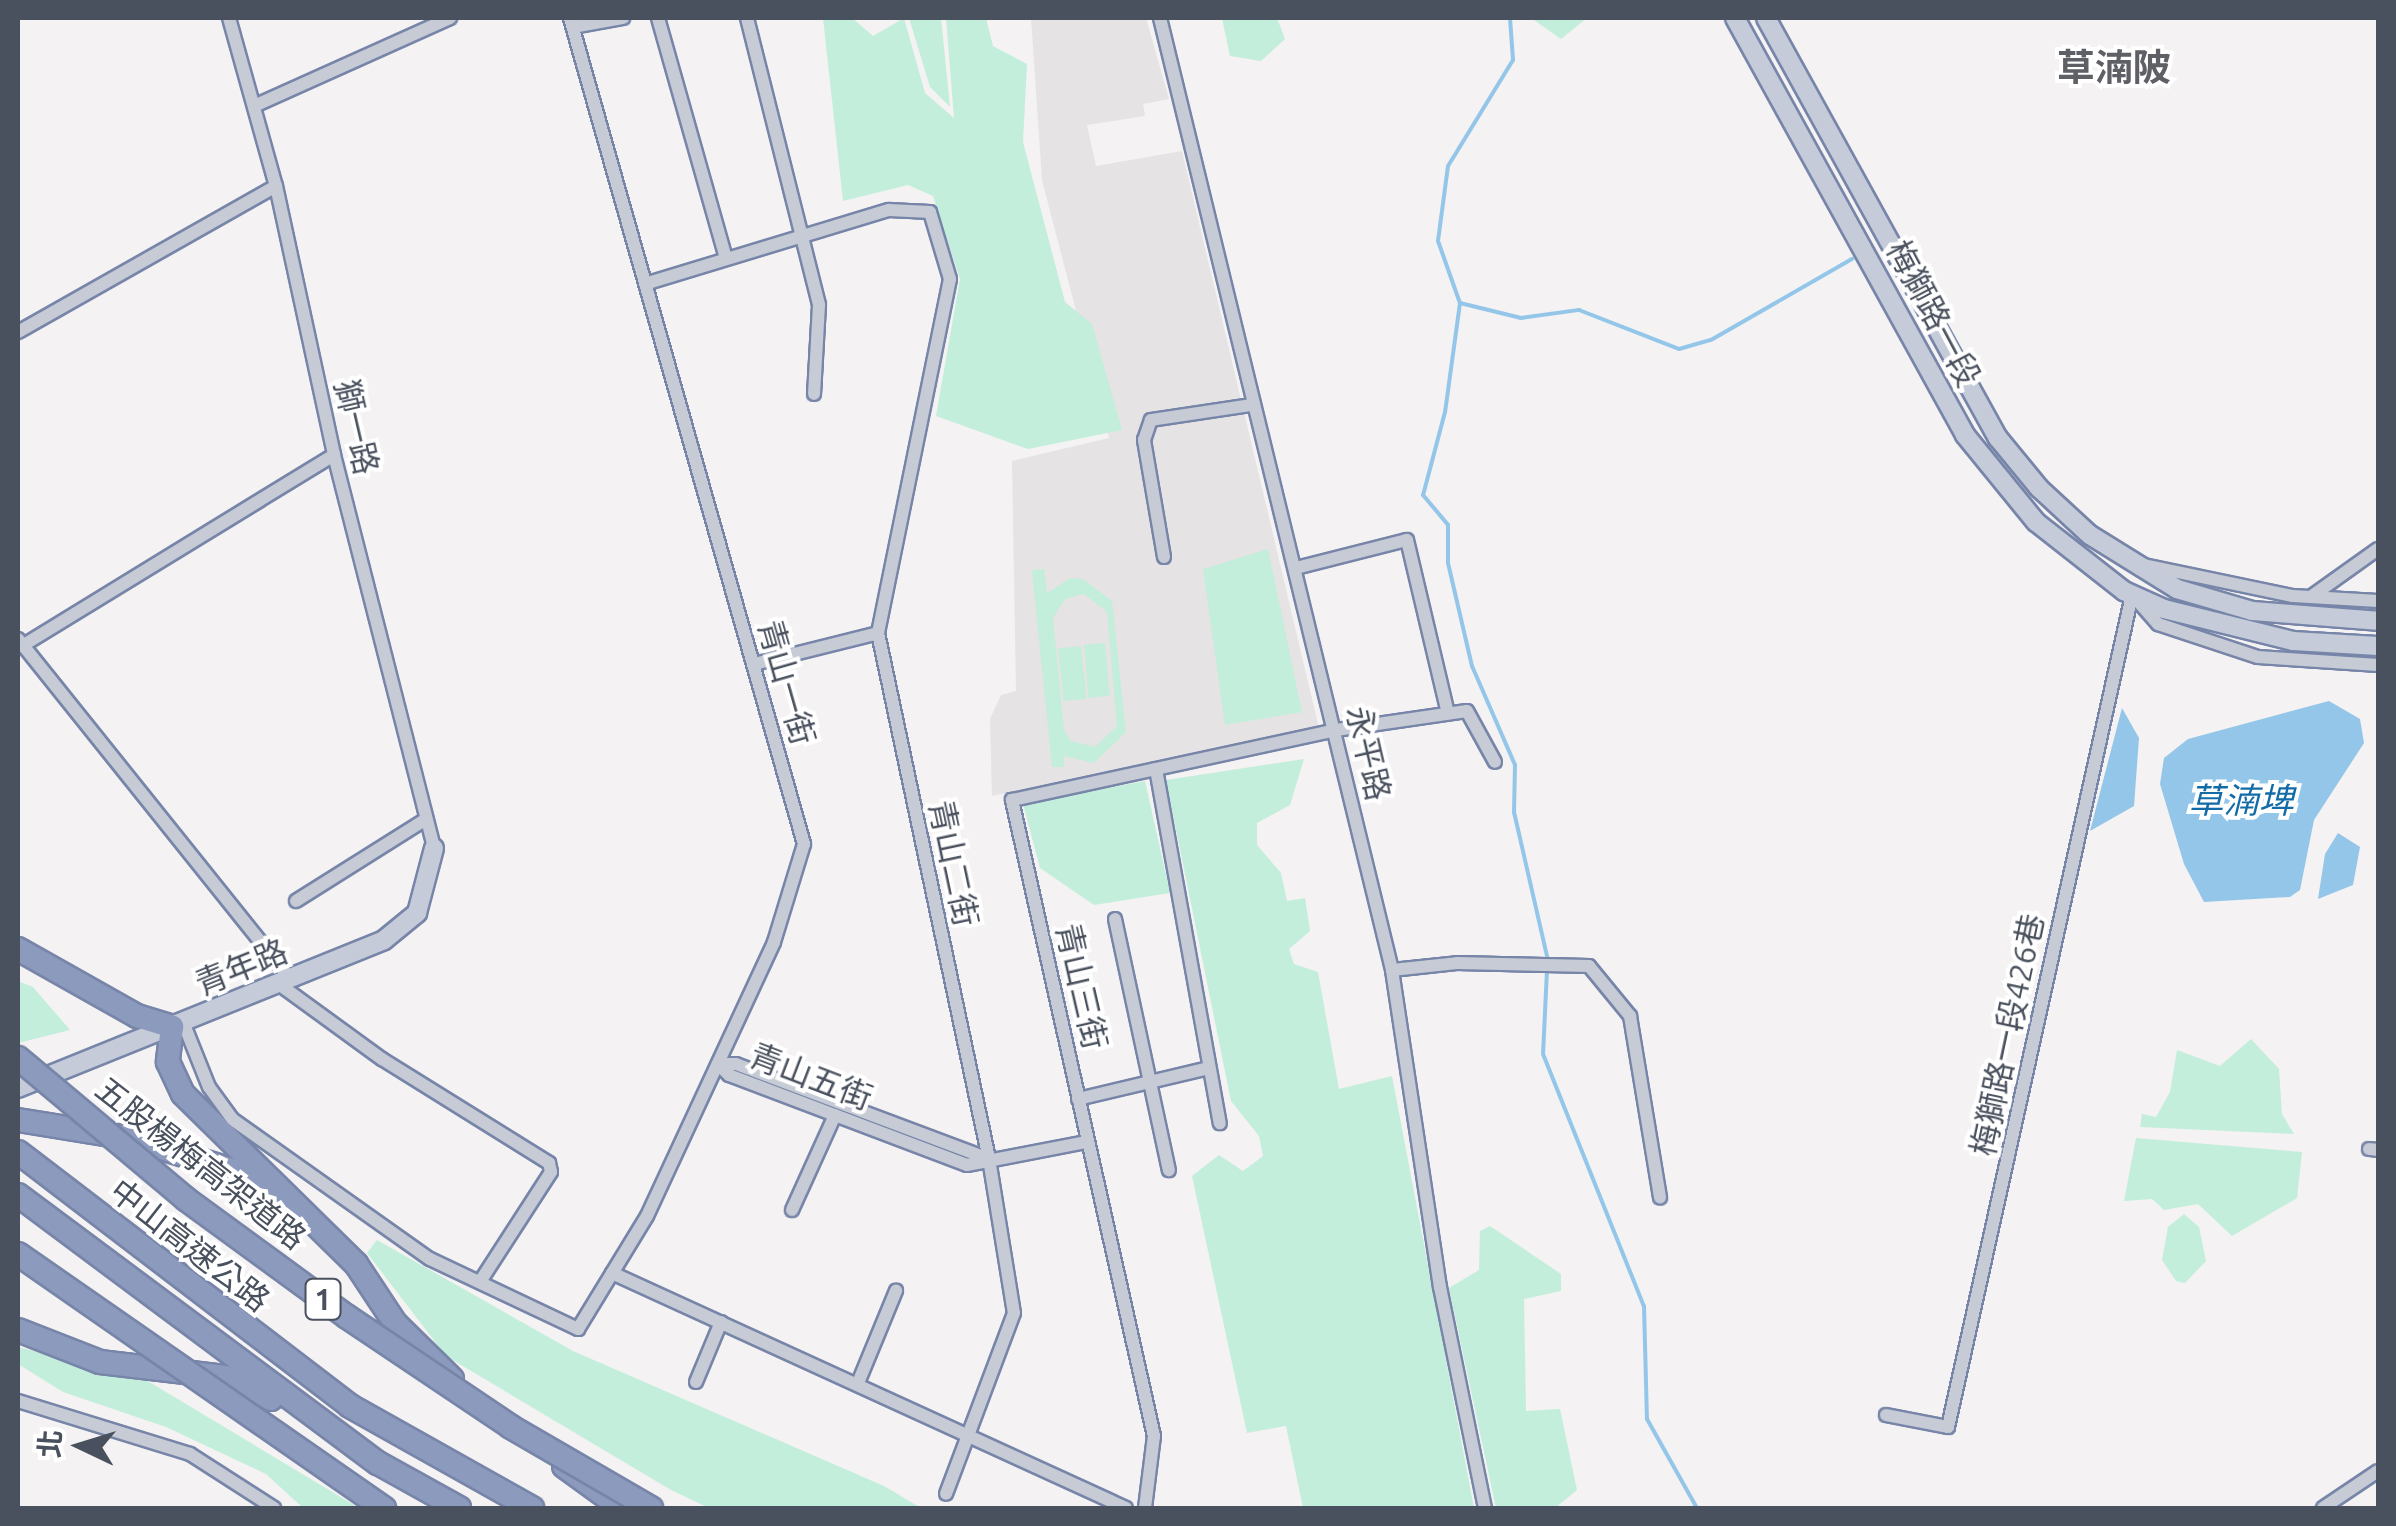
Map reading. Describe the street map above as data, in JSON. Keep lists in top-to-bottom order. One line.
{"streets":{"highway":["五股楊梅高架道路","中山高速公路","1"],"street":["梅獅路一段","獅一路","青山一街","永平路","青山二街","青年路","青山三街","梅獅路一段426巷","青山五街"]},"crossings":[["梅獅路一段","梅獅路一段426巷"],["獅一路","青年路"],["青山一街","青山五街"],["永平路","青山三街"],["青山二街","青山五街"],["青山三街","青山五街"]],"districts":["草湳陂"],"water":["草湳埤"],"north":"left"}
